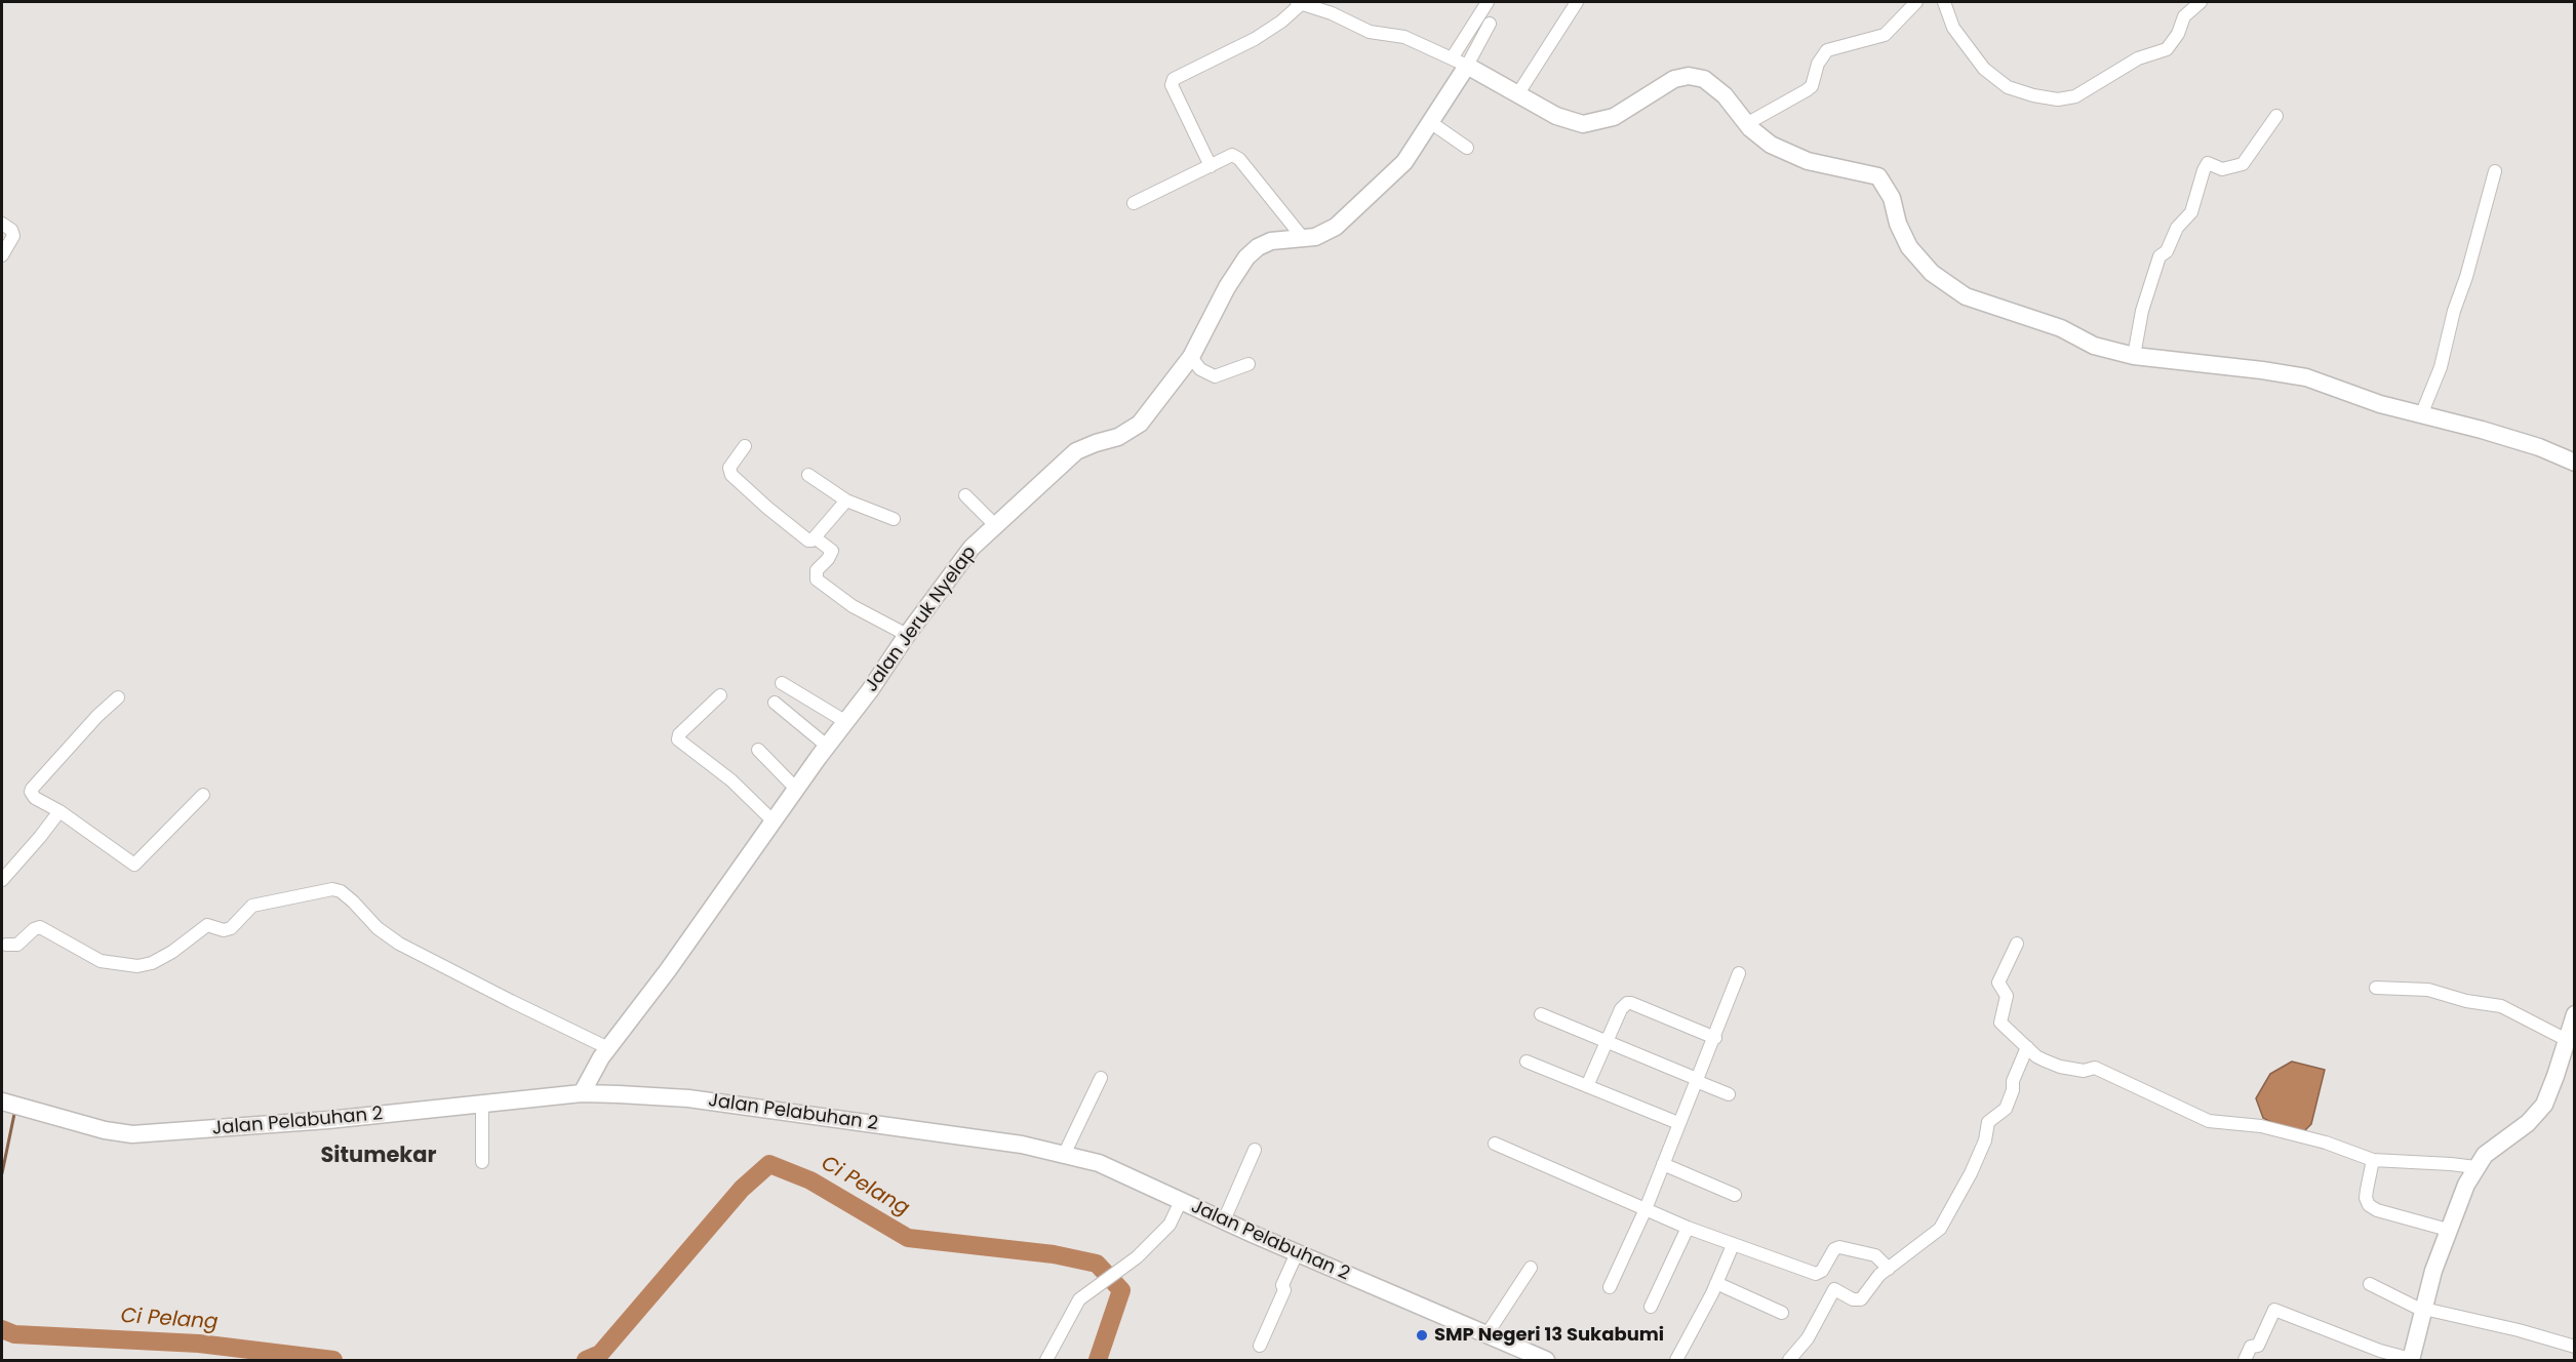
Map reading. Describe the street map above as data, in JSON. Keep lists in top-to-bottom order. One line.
{"streets":{"street":["Jalan Jeruk Nyelap","Jalan Pelabuhan 2"]},"crossings":[["Jalan Jeruk Nyelap","Jalan Pelabuhan 2"]],"districts":["Situmekar"],"water":["Ci Pelang"],"places":["SMP Negeri 13 Sukabumi"]}
